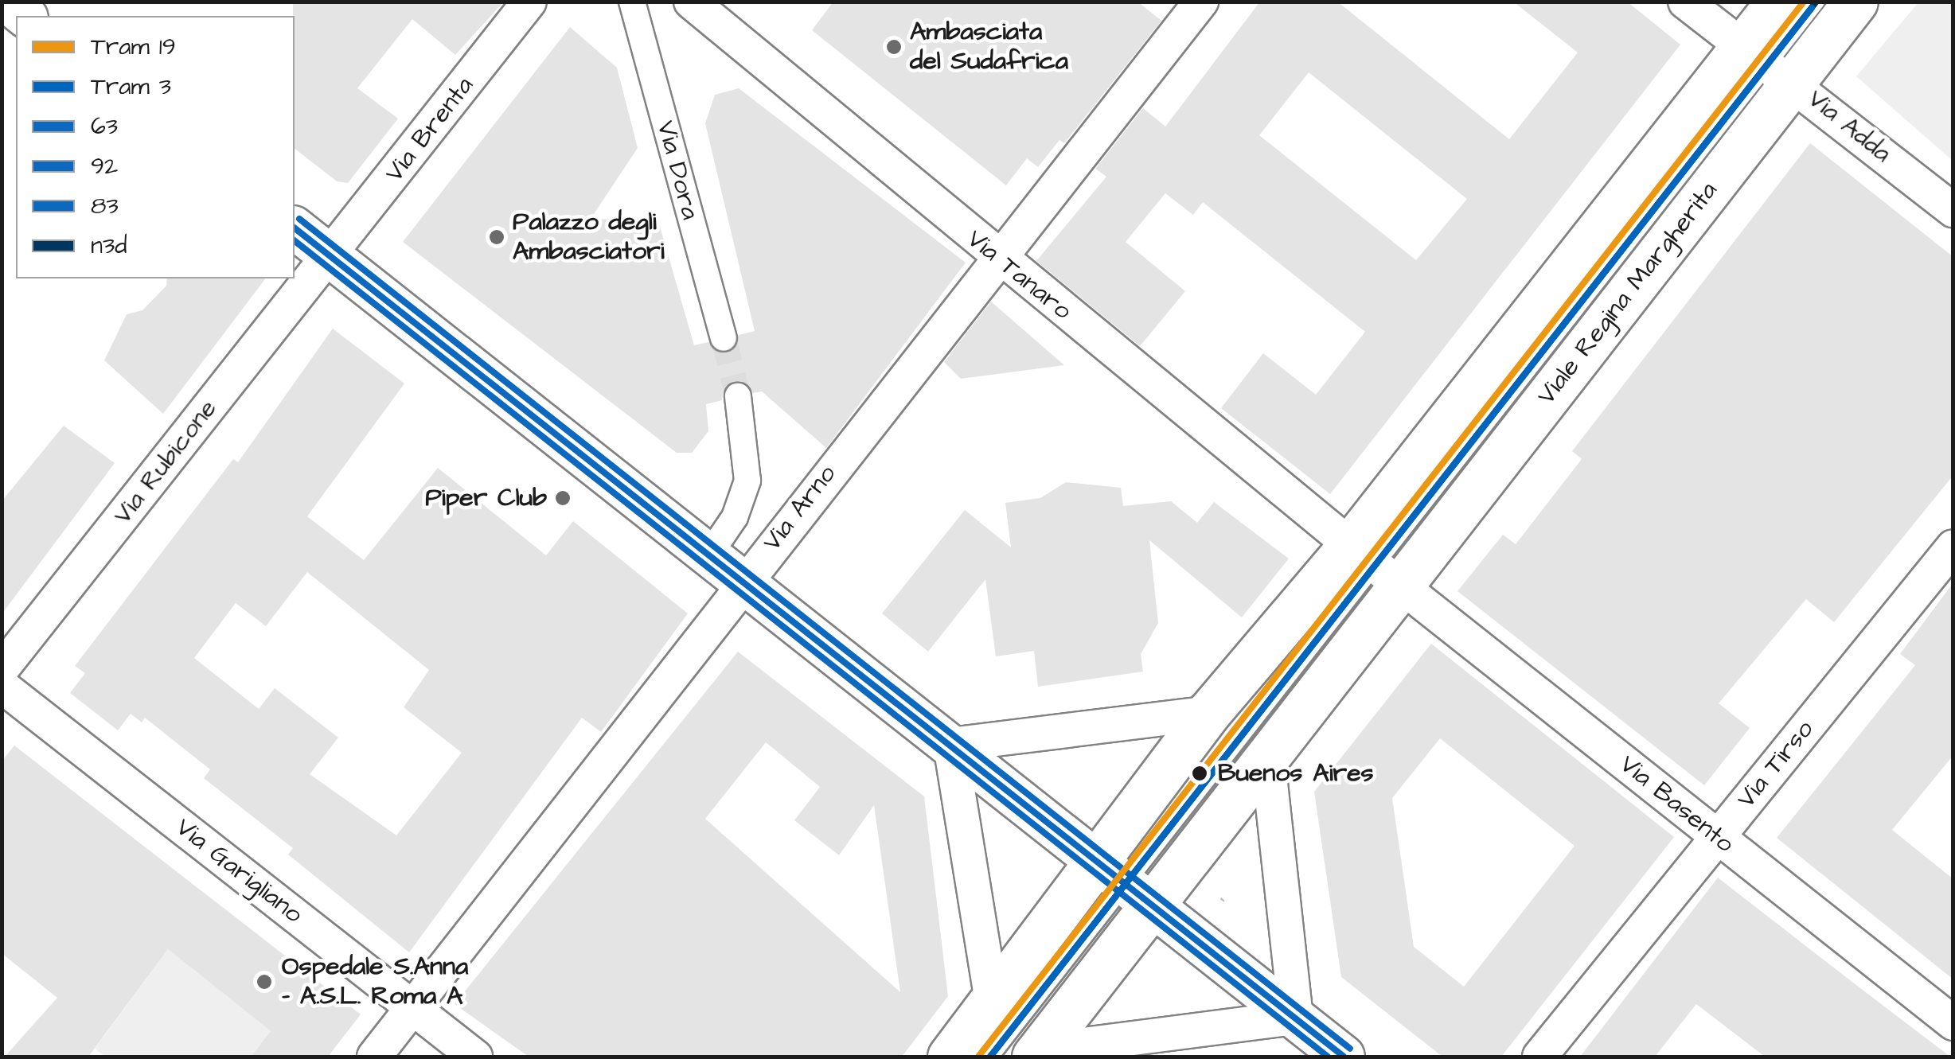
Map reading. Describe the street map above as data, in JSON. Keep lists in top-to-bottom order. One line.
{"streets":{"main road":["Viale Regina Margherita"],"street":["Via Adda","Via Brenta","Via Dora","Via Tanaro","Via Rubicone","Via Arno","Via Tirso","Via Basento","Via Garigliano"]},"crossings":[["Via Adda","Viale Regina Margherita"],["Via Brenta","Via Rubicone"],["Via Tanaro","Viale Regina Margherita"],["Via Tanaro","Via Arno"],["Via Tanaro","Via Basento"],["Viale Regina Margherita","Via Basento"],["Via Arno","Via Garigliano"],["Via Tirso","Via Basento"]],"places":["Ambasciata del Sudafrica","Palazzo degli Ambasciatori","Piper Club","Buenos Aires","Ospedale S.Anna - A.S.L. Roma A"],"lines":["tram line 19","transit line n3d","tram line 3","transit line 83","transit line 63","transit line 92"],"legend":["Tram 19","Tram 3","63","92","83","n3d"]}
